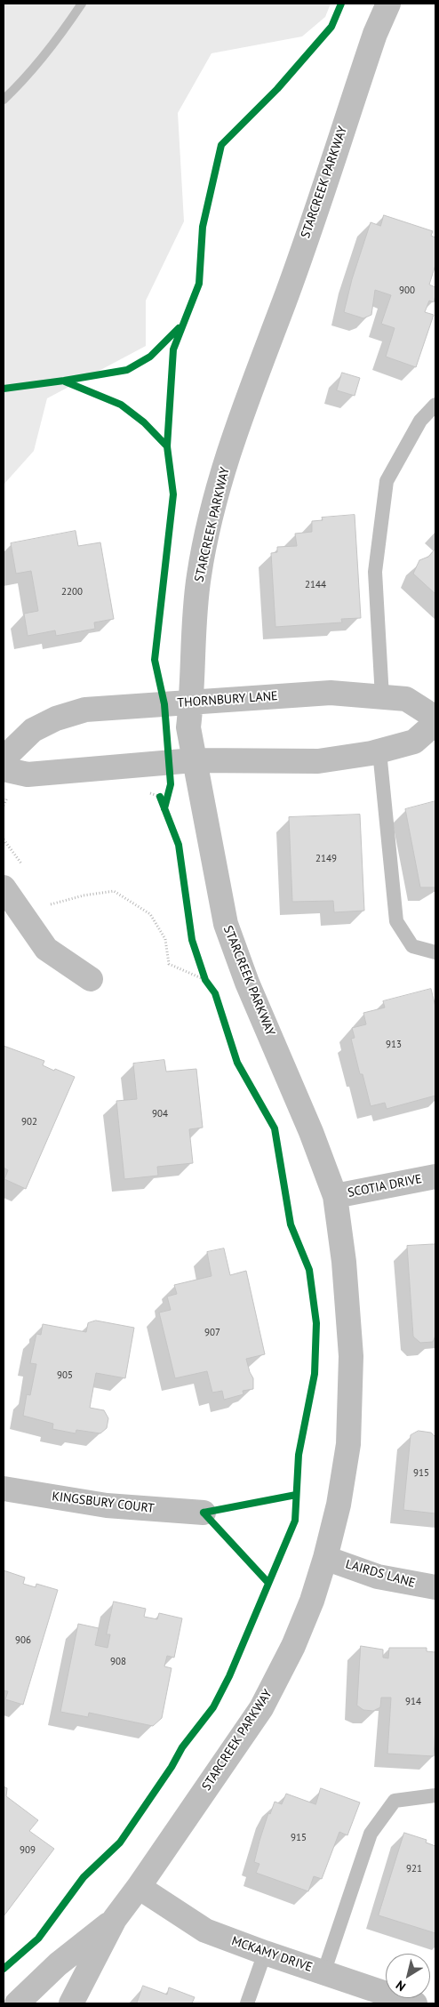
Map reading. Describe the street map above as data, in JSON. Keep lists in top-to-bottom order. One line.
{"streets":{"street":["STARCREEK PARKWAY","THORNBURY LANE","SCOTIA DRIVE","KINGSBURY COURT","LAIRDS LANE","MCKAMY DRIVE"]},"crossings":[["STARCREEK PARKWAY","THORNBURY LANE"],["STARCREEK PARKWAY","SCOTIA DRIVE"],["STARCREEK PARKWAY","LAIRDS LANE"],["STARCREEK PARKWAY","MCKAMY DRIVE"]],"house_numbers":["900","2144","2200","2149","913","904","902","907","905","915","906","908","914","915","909","921"],"north":"bottom left"}
